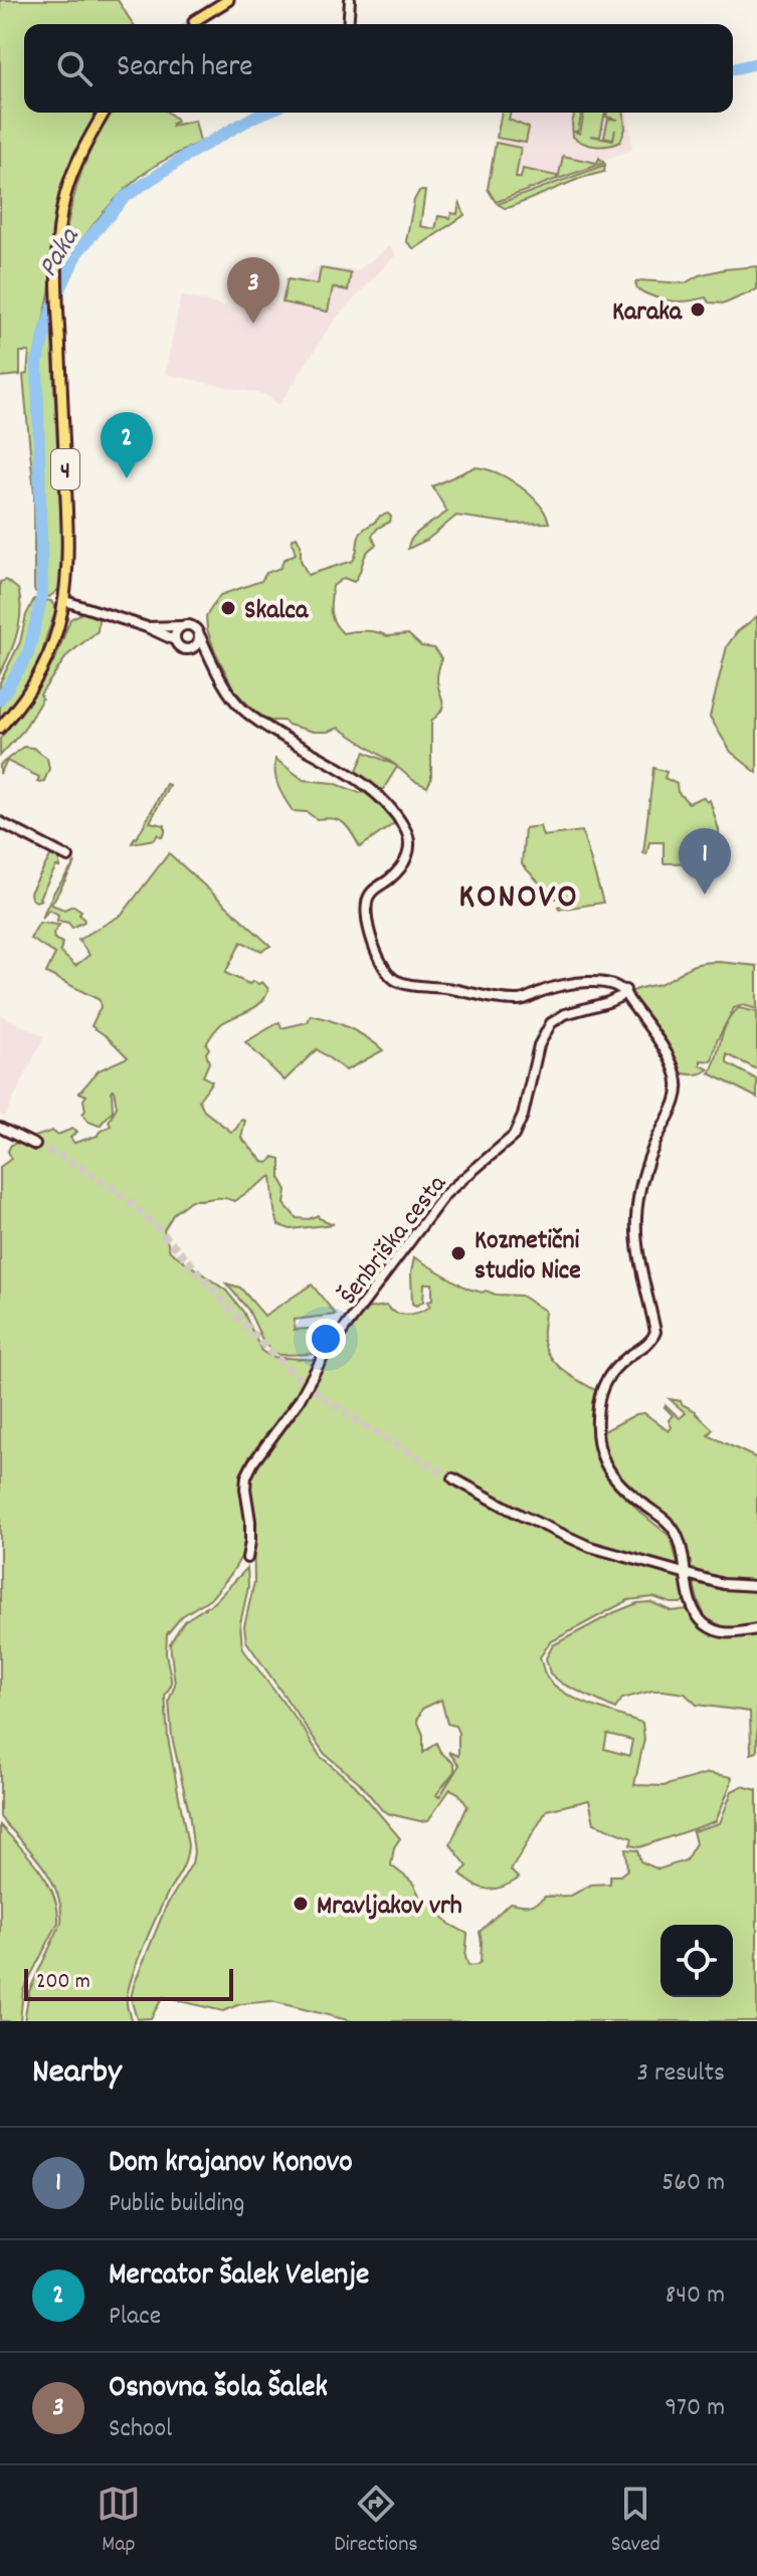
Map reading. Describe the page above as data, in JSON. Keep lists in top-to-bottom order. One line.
{"streets":{"main road":["4"],"street":["Šenbriška cesta"]},"districts":["KONOVO"],"water":["Paka"],"places":["Karaka","Skalca","Kozmetični studio Nice","Mravljakov vrh"],"scale_bar":"200 m","page":{"search":"Search here","pins":["3","2","1"],"scale":"200 m","heading":["Nearby","3 results"],"list":[{"mark":"1","name":"Dom krajanov Konovo","note":"Public building","value":"560 m"},{"mark":"2","name":"Mercator Šalek Velenje","note":"Place","value":"840 m"},{"mark":"3","name":"Osnovna šola Šalek","note":"School","value":"970 m"}],"nav":["Map","Directions","Saved"]}}
